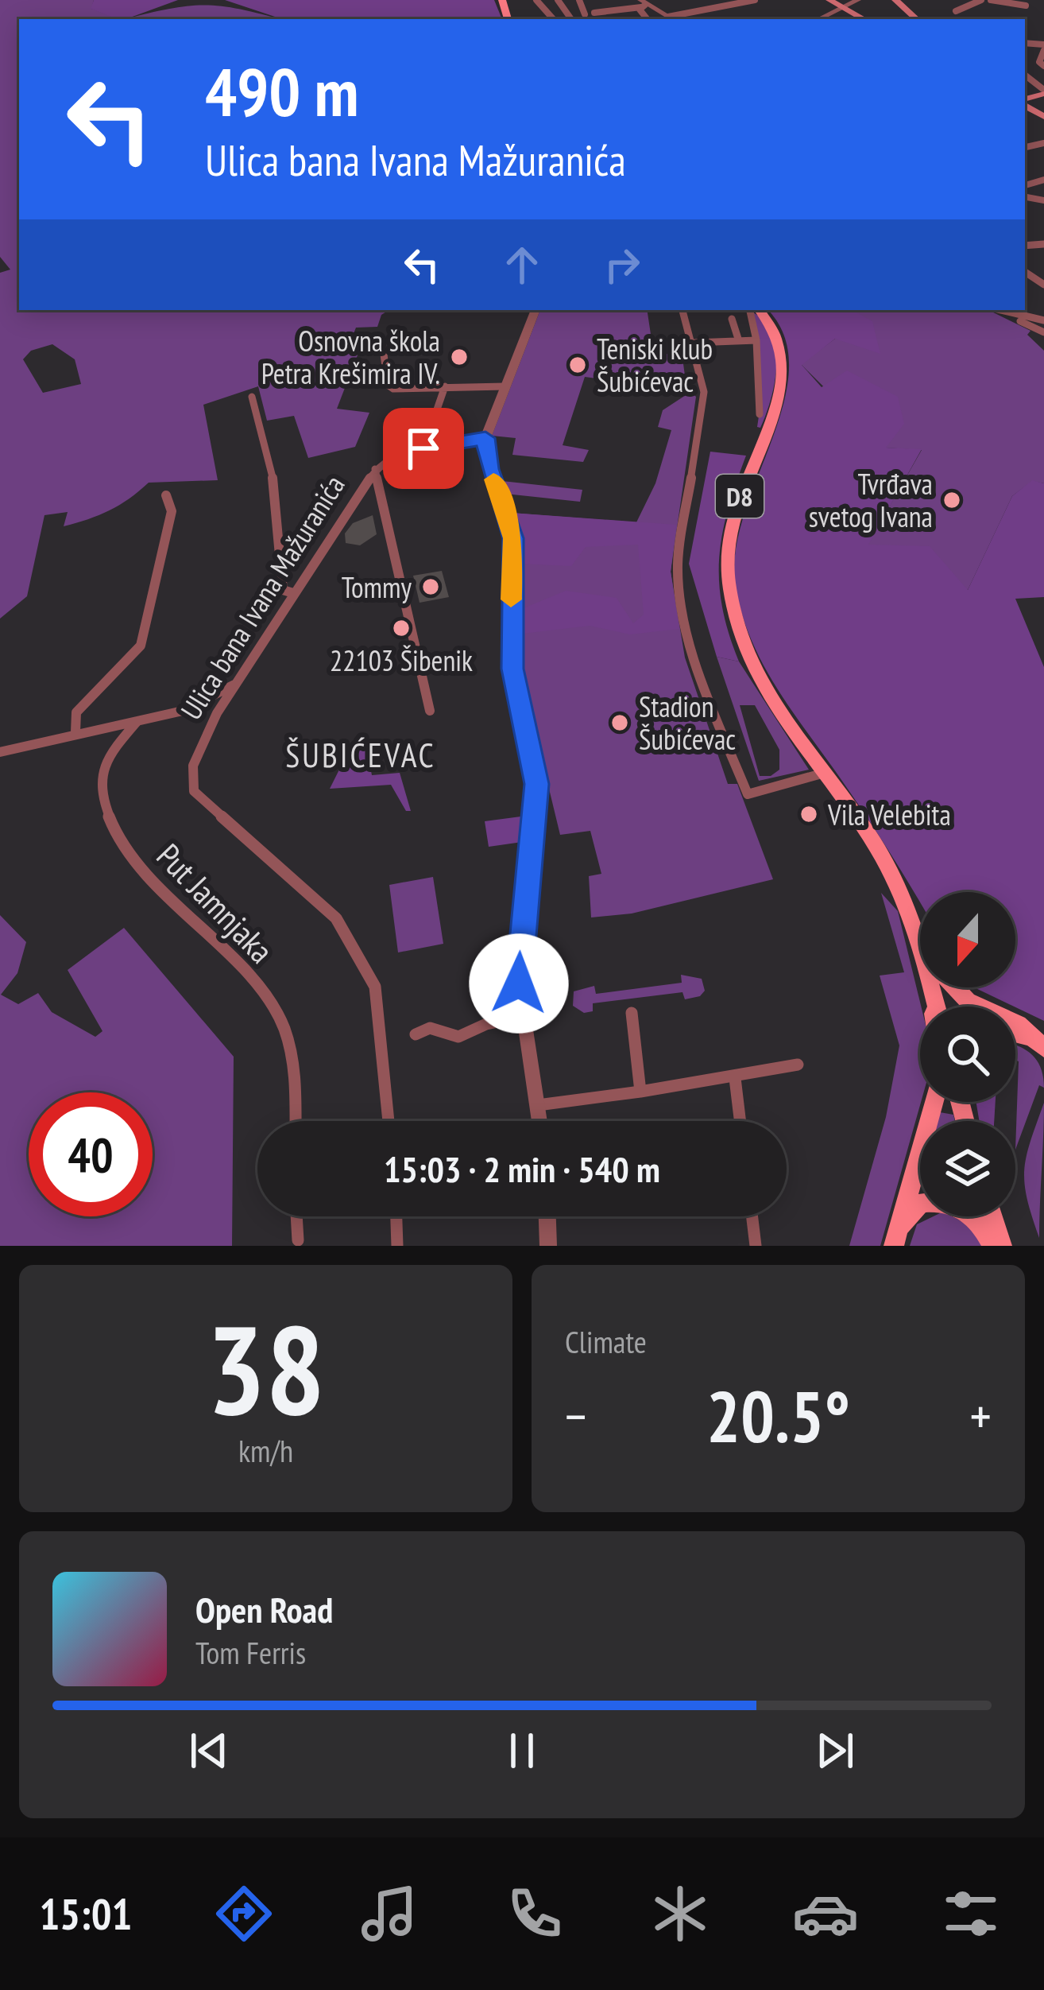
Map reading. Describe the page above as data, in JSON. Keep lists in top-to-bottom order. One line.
{"streets":{"main road":["D8"],"street":["Ulica bana Ivana Mažuranića","Put Jamnjaka"]},"districts":["ŠUBIĆEVAC"],"places":["Osnovna škola Petra Krešimira IV.","Teniski klub Šubićevac","Tvrđava svetog Ivana","Tommy","22103 Šibenik","Stadion Šubićevac","Vila Velebita"],"north":"bottom","page":{"turn":["490 m","Ulica bana Ivana Mažuranića"],"limit":"40","trip":"15:03 · 2 min · 540 m","tile":[["38","km/h"],"Climate"],"heat":["−","20.5°","+"],"song":["Open Road","Tom Ferris"],"tabs":"15:01"}}
